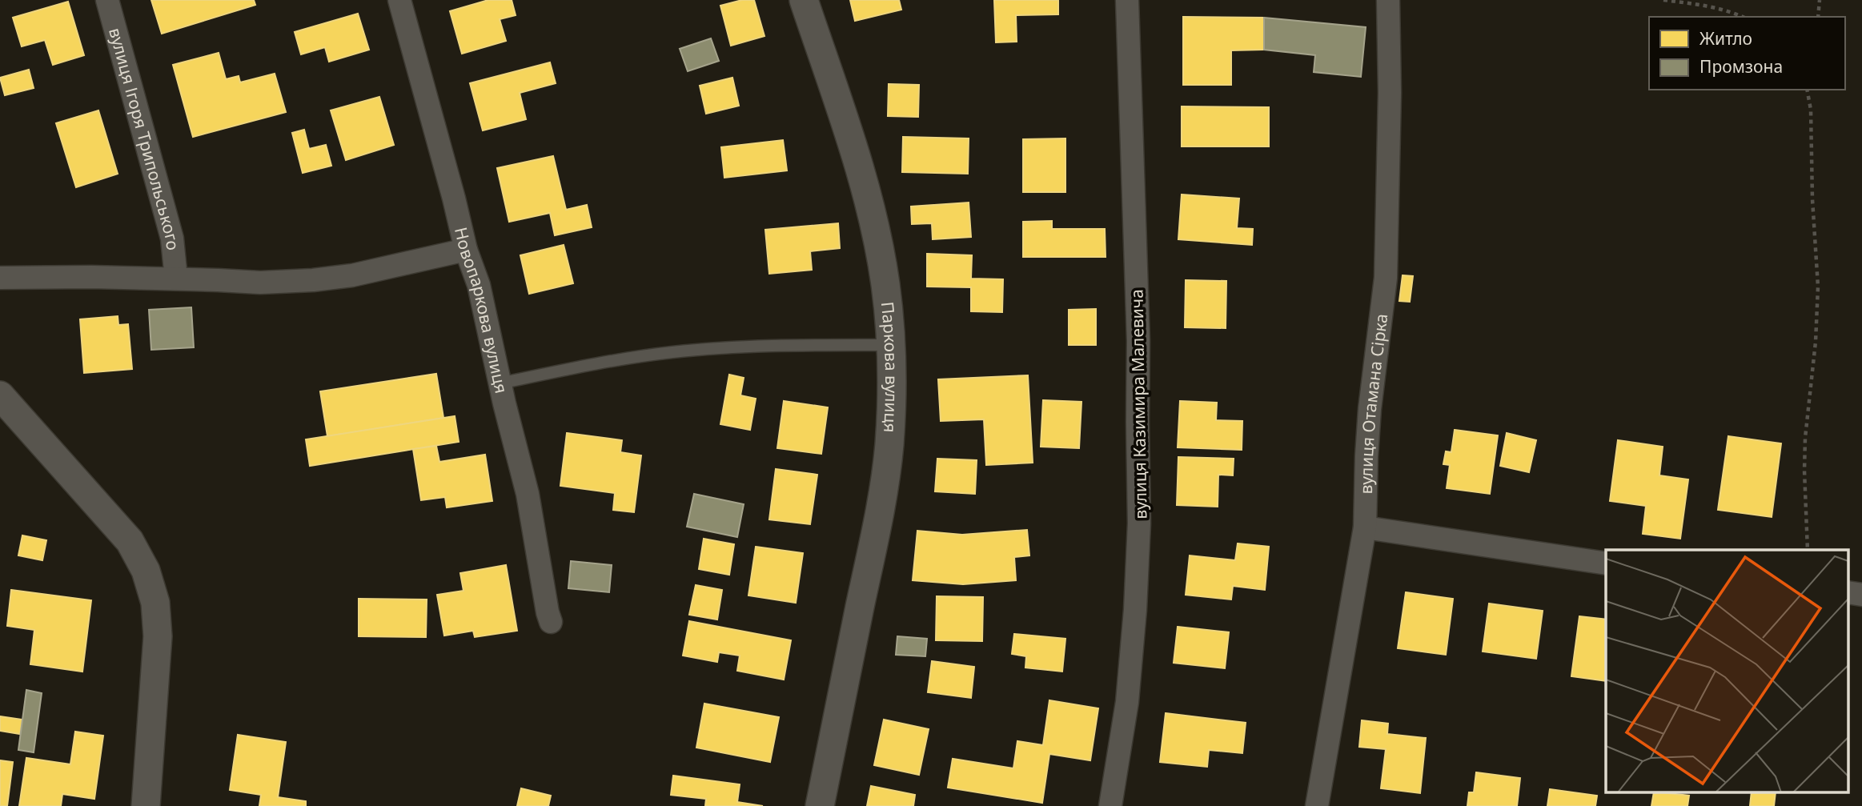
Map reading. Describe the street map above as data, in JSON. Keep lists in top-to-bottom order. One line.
{"streets":{"street":["вулиця Ігоря Трипольського","Новопаркова вулиця","Паркова вулиця","вулиця Казимира Малевича","вулиця Отамана Сірка"]},"legend":["Житло","Промзона"]}
